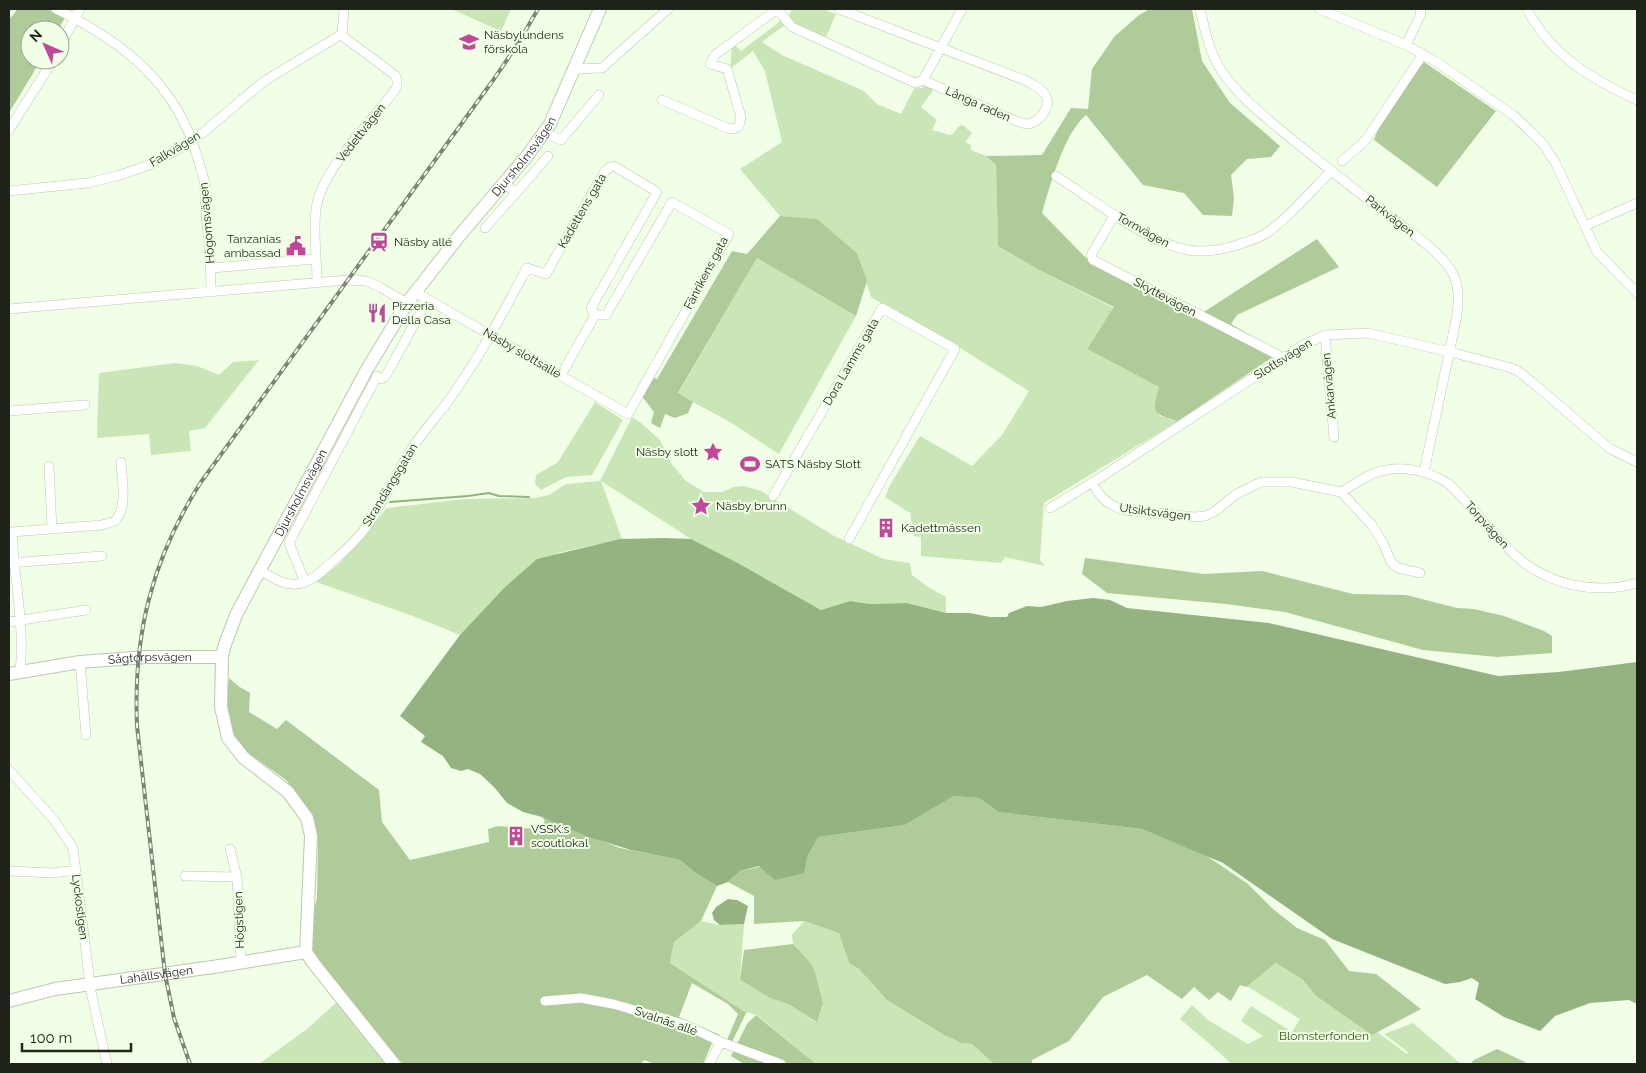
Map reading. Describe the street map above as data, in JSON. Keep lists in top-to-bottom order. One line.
{"streets":{"street":["Långa raden","Vedettvägen","Falkvägen","Djursholmsvägen","Kadettens gata","Parkvägen","Högomsvägen","Tornvägen","Fänrikens gata","Skyttevägen","Näsby slottsallé","Slottsvägen","Dora Lamms gata","Ankarvägen","Strandängsgatan","Utsiktsvägen","Torpvägen","Sågtorpsvägen","Lyckostigen","Högstigen","Lahällsvägen","Svalnäs allé"]},"crossings":[["Vedettvägen","Falkvägen"],["Falkvägen","Högomsvägen"],["Djursholmsvägen","Näsby slottsallé"],["Djursholmsvägen","Sågtorpsvägen"],["Djursholmsvägen","Lahällsvägen"],["Kadettens gata","Näsby slottsallé"],["Kadettens gata","Strandängsgatan"],["Parkvägen","Tornvägen"],["Parkvägen","Slottsvägen"],["Parkvägen","Torpvägen"],["Tornvägen","Skyttevägen"],["Fänrikens gata","Näsby slottsallé"],["Skyttevägen","Slottsvägen"],["Näsby slottsallé","Strandängsgatan"],["Slottsvägen","Ankarvägen"],["Slottsvägen","Utsiktsvägen"],["Utsiktsvägen","Torpvägen"],["Lyckostigen","Lahällsvägen"],["Högstigen","Lahällsvägen"]],"parks":["Blomsterfonden"],"places":{"school or university":["Näsbylundens förskola"],"station":["Näsby allé"],"public building":["Tanzanias ambassad"],"restaurant":["Pizzeria Della Casa"],"place":["Näsby slott","Näsby brunn"],"sports":["SATS Näsby Slott"],"building":["Kadettmässen","VSSK:s scoutlokal"]},"scale_bar":"100 m","north":"top left"}
